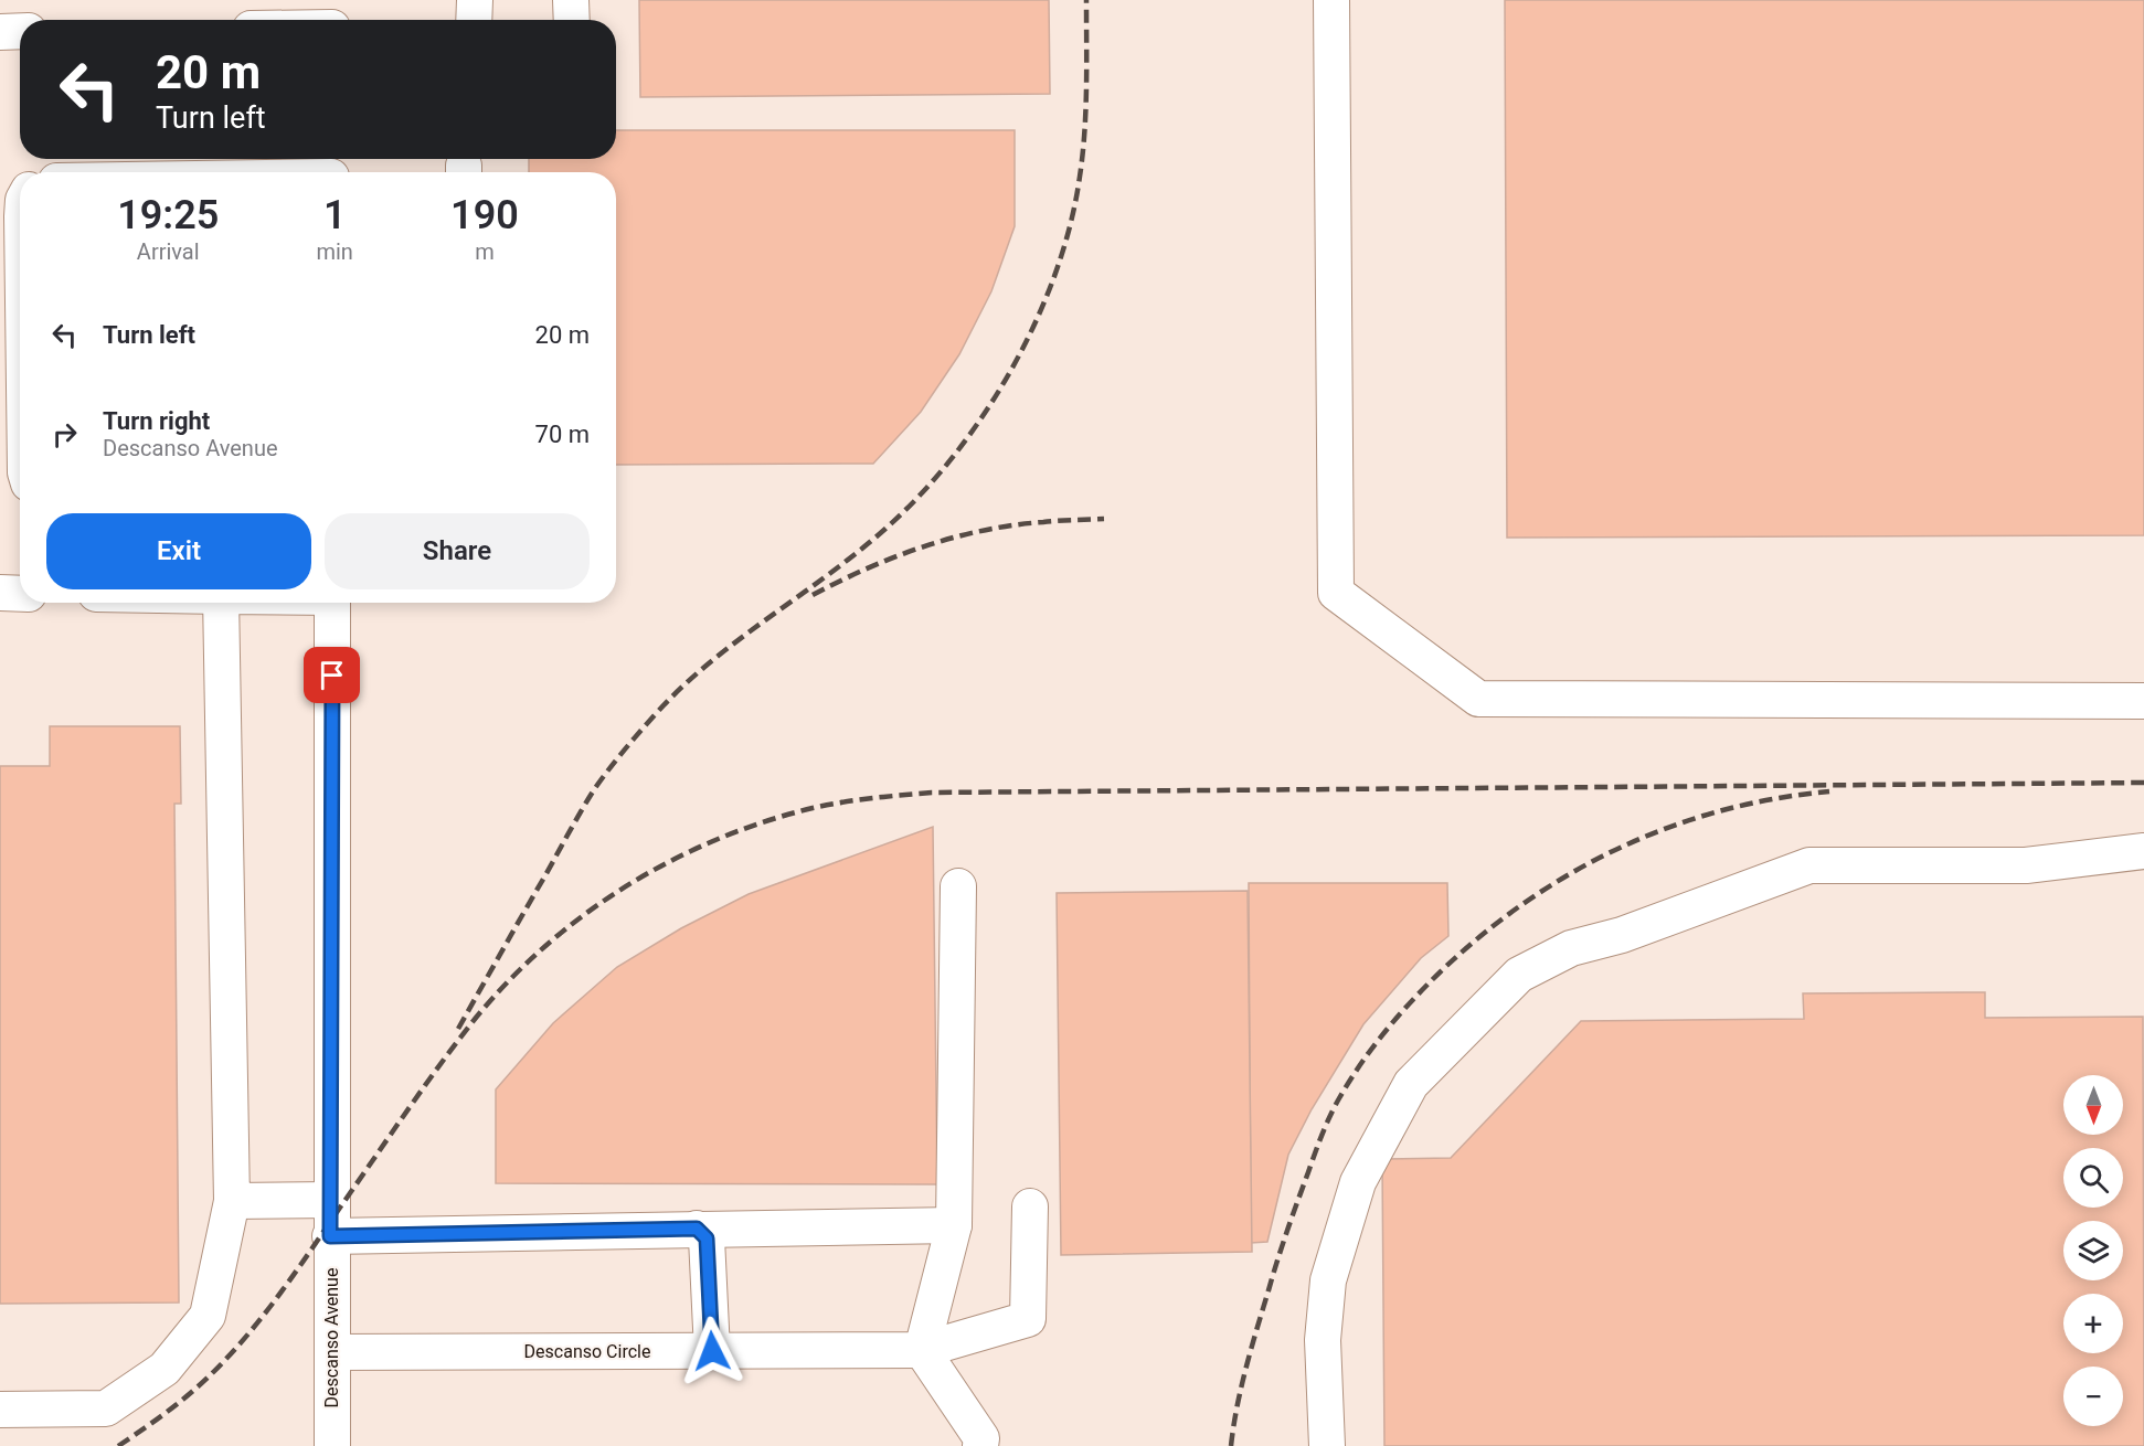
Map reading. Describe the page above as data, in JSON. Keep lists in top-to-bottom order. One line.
{"streets":{"street":["Descanso Avenue","Descanso Circle"]},"crossings":[["Descanso Avenue","Descanso Circle"]],"north":"bottom","page":{"turn":["20 m","Turn left"],"eta":["19:25","Arrival","1","min","190","m"],"list":[{"name":"Turn left","value":"20 m"},{"name":"Turn right","note":"Descanso Avenue","value":"70 m"}],"buttons":["Exit","Share"],"map_buttons":["+","−"]}}
